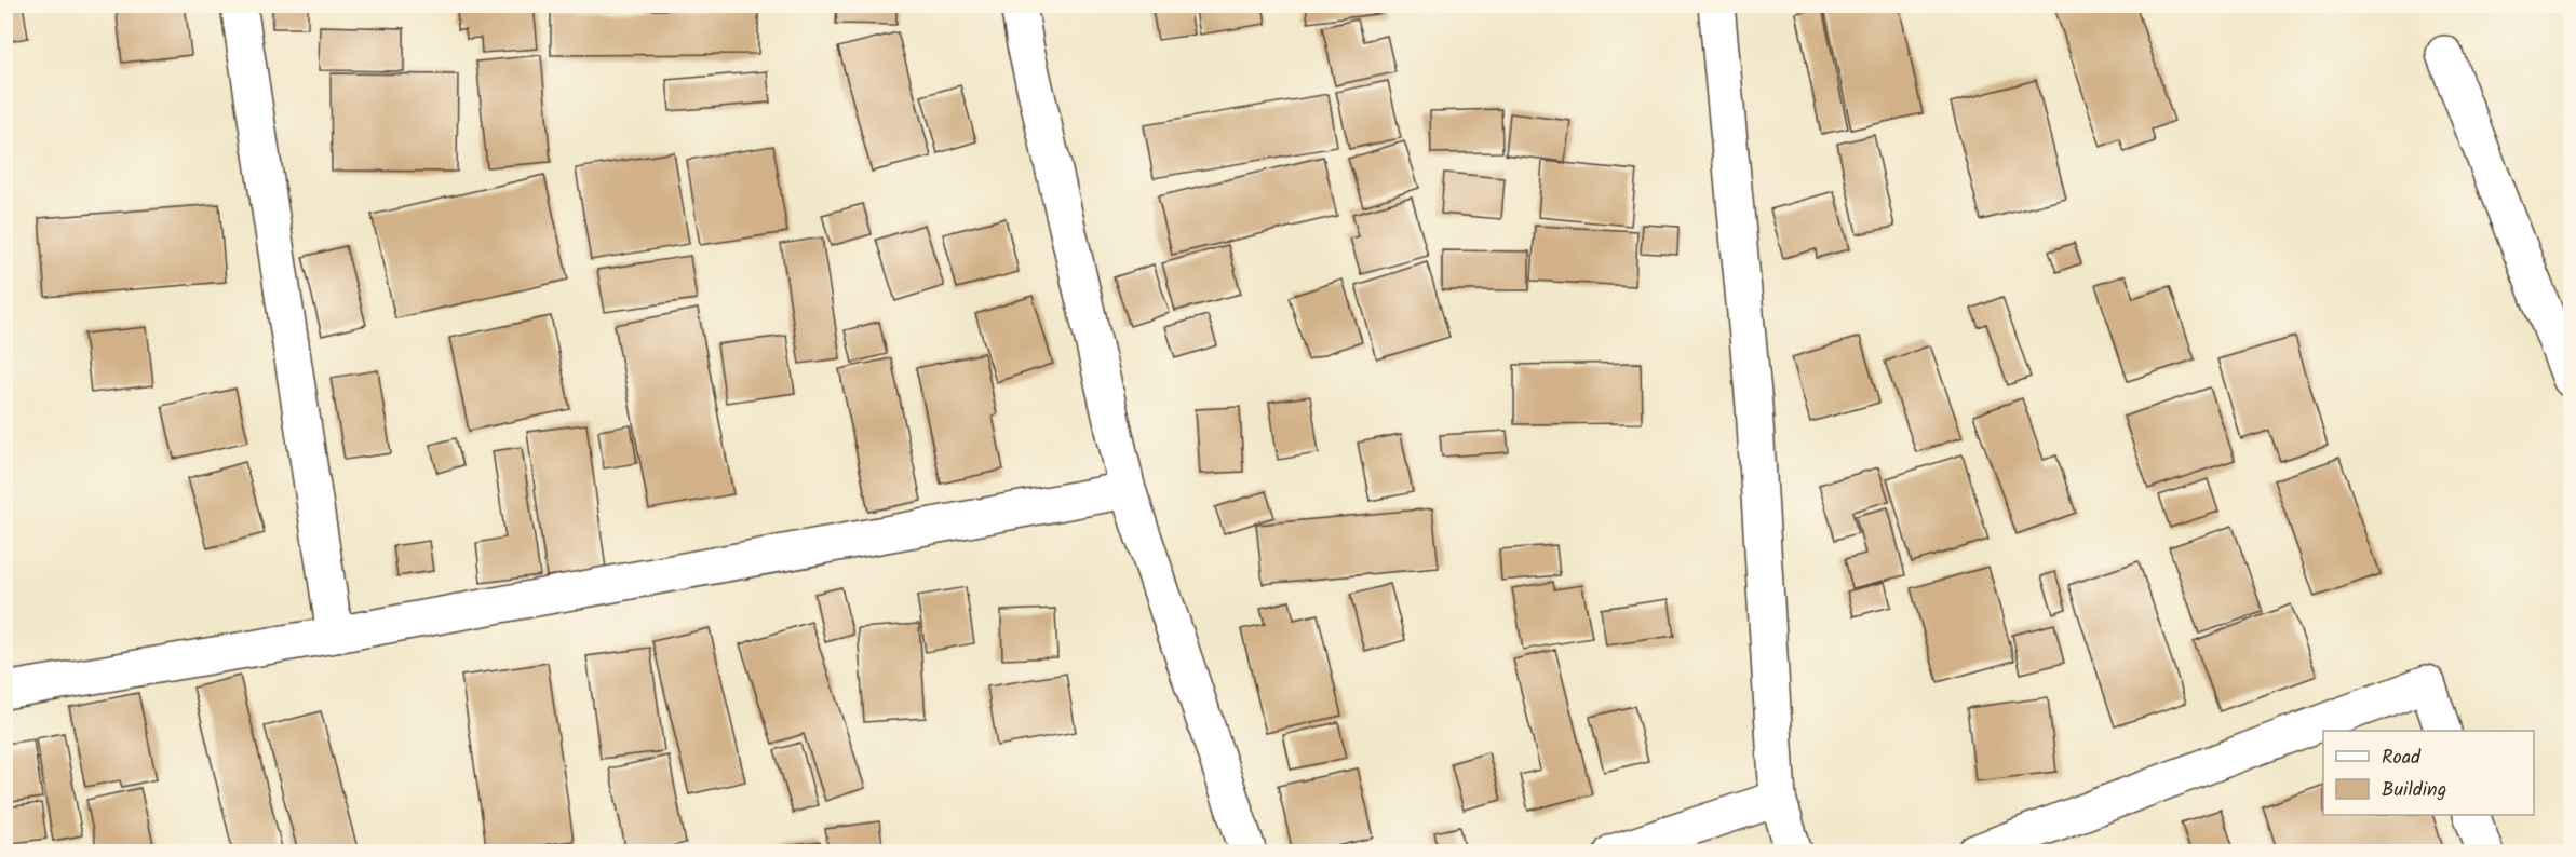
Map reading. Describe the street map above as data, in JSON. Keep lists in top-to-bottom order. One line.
{"legend":["Road","Building"]}
